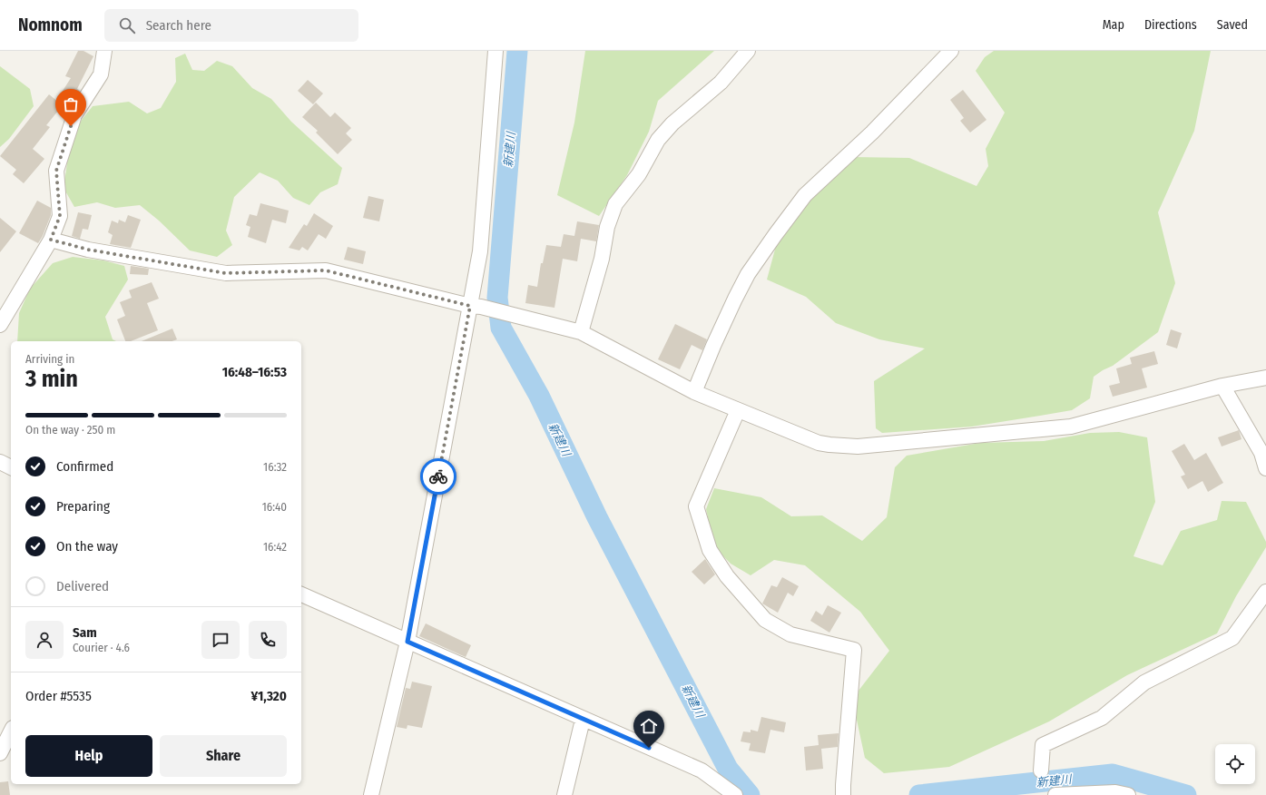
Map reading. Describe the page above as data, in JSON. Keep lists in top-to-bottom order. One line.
{"water":["新建川"],"page":{"header":"Nomnom","search":"Search here","nav":["Map","Directions","Saved"],"heading":["3 min","Arriving in","16:48–16:53"],"panel":["Sam","Courier · 4.6","Order #5535","¥1,320"],"bar":"On the way · 250 m","list":[["Confirmed","16:32"],["Preparing","16:40"],["On the way","16:42"],"Delivered"],"buttons":["Help","Share"]}}
